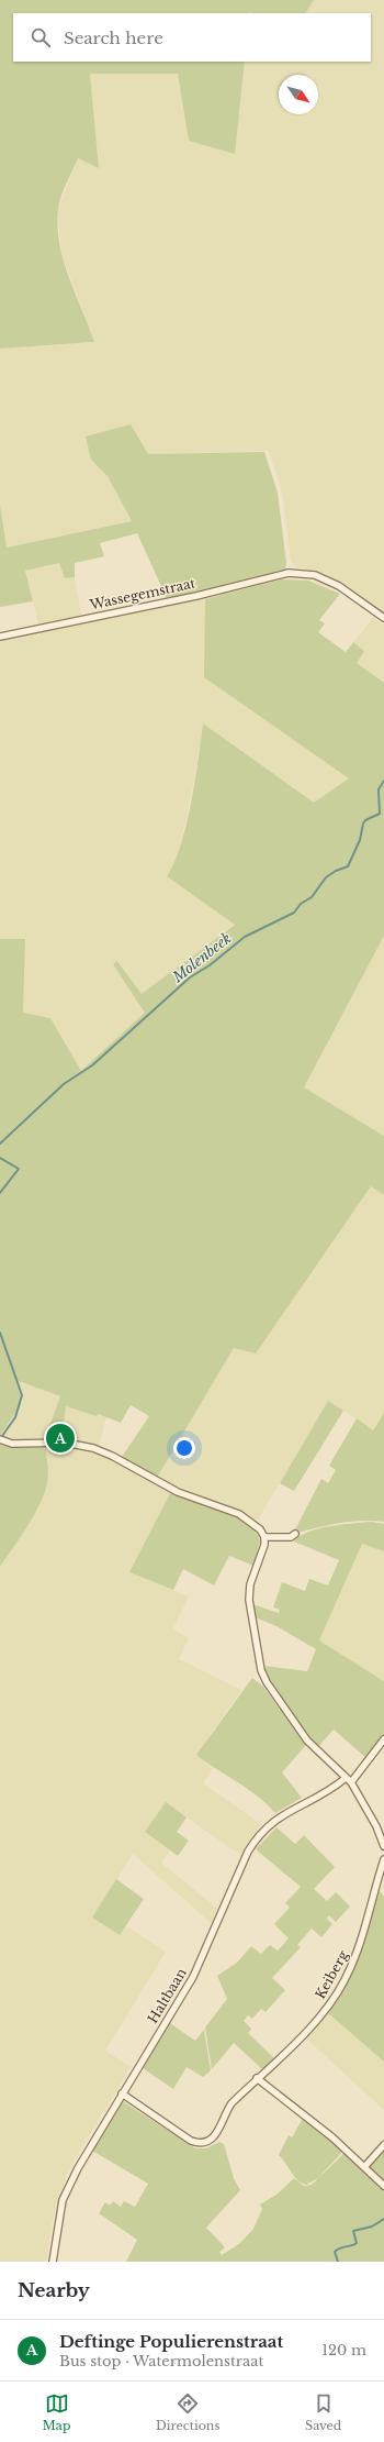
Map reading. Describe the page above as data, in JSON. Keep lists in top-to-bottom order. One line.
{"streets":{"street":["Wassegemstraat","Keiberg","Haltbaan"]},"crossings":[["Keiberg","Haltbaan"]],"water":["Molenbeek"],"north":"bottom right","page":{"search":"Search here","pins":"A","heading":"Nearby","list":[{"mark":"A","name":"Deftinge Populierenstraat","note":"Bus stop · Watermolenstraat","value":"120 m"}],"nav":["Map","Directions","Saved"]}}
